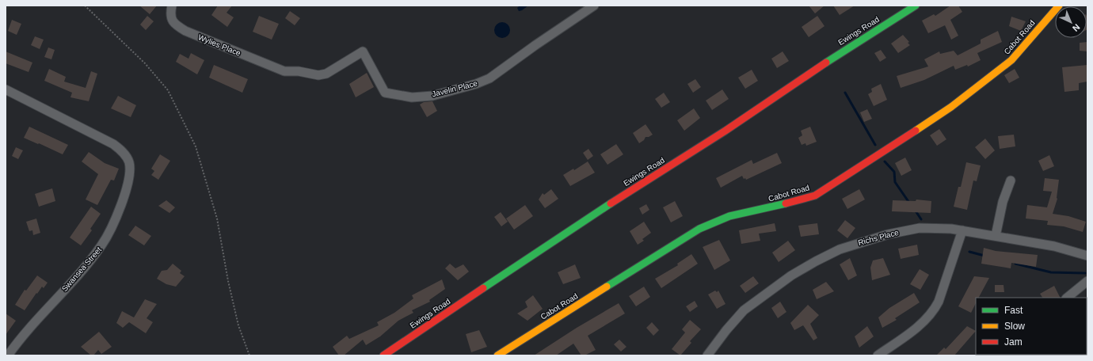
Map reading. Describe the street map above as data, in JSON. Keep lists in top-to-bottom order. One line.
{"streets":{"street":["Ewings Road","Cabot Road","Wylies Place","Javelin Place","Richs Place","Swansea Street"]},"crossings":[["Wylies Place","Javelin Place"]],"legend":["Fast","Slow","Jam"],"north":"bottom right"}
